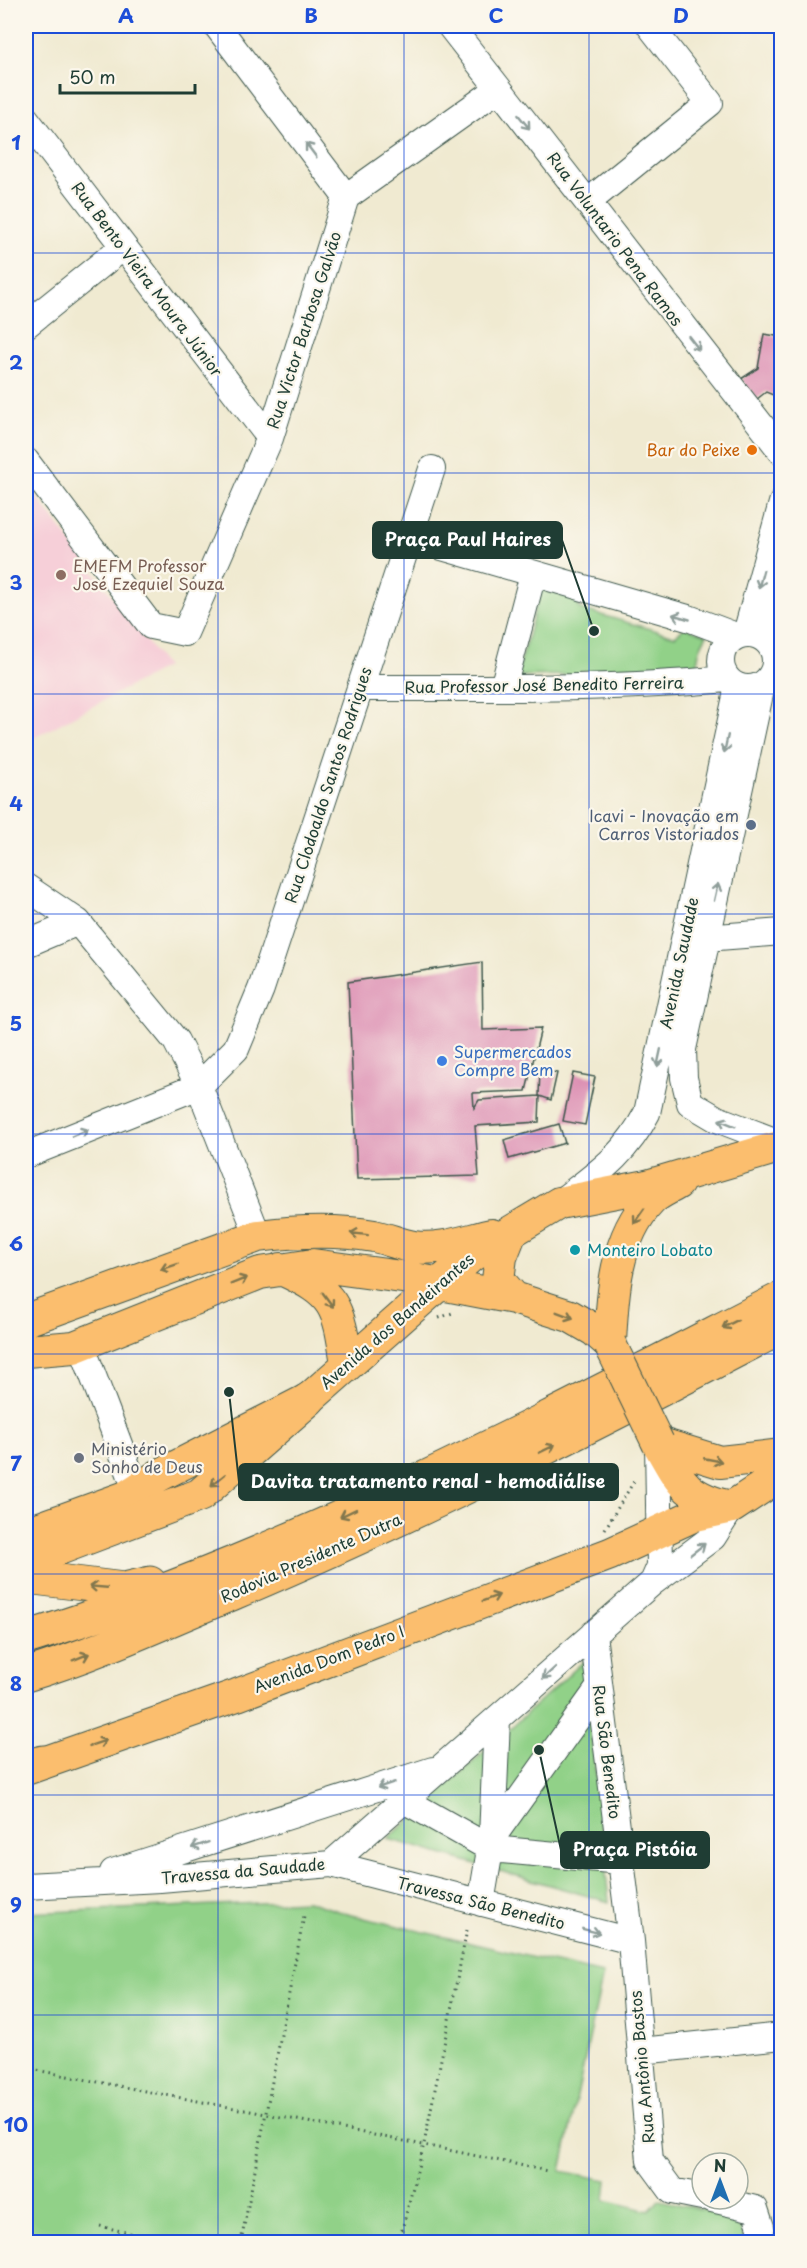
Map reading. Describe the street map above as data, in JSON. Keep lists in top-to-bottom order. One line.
{"streets":{"highway":["Rodovia Presidente Dutra"],"main road":["Avenida dos Bandeirantes","Avenida Dom Pedro I"],"street":["Rua Voluntario Pena Ramos","Rua Bento Vieira Moura Júnior","Rua Victor Barbosa Galvão","Rua Professor José Benedito Ferreira","Rua Clodoaldo Santos Rodrigues","Avenida Saudade","Rua São Benedito","Travessa da Saudade","Travessa São Benedito","Rua Antônio Bastos"]},"crossings":[["Rua Bento Vieira Moura Júnior","Rua Victor Barbosa Galvão"],["Rua Professor José Benedito Ferreira","Rua Clodoaldo Santos Rodrigues"],["Rua Professor José Benedito Ferreira","Avenida Saudade"],["Avenida Saudade","Avenida dos Bandeirantes"],["Avenida Dom Pedro I","Travessa da Saudade"],["Rua São Benedito","Travessa da Saudade"],["Rua São Benedito","Travessa São Benedito"],["Rua São Benedito","Rua Antônio Bastos"],["Travessa da Saudade","Travessa São Benedito"],["Travessa São Benedito","Rua Antônio Bastos"]],"one_way":["Rua Voluntario Pena Ramos","Avenida Dom Pedro I"],"places":["Bar do Peixe","EMEFM Professor José Ezequiel Souza","Praça Paul Haires","Icavi - Inovação em Carros Vistoriados","Supermercados Compre Bem","Monteiro Lobato","Davita tratamento renal - hemodiálise","Ministério Sonho de Deus","Praça Pistóia"],"scale_bar":"50 m","north":"top","grid":{"columns":["A","B","C","D"],"rows":["1","2","3","4","5","6","7","8","9","10"]}}
